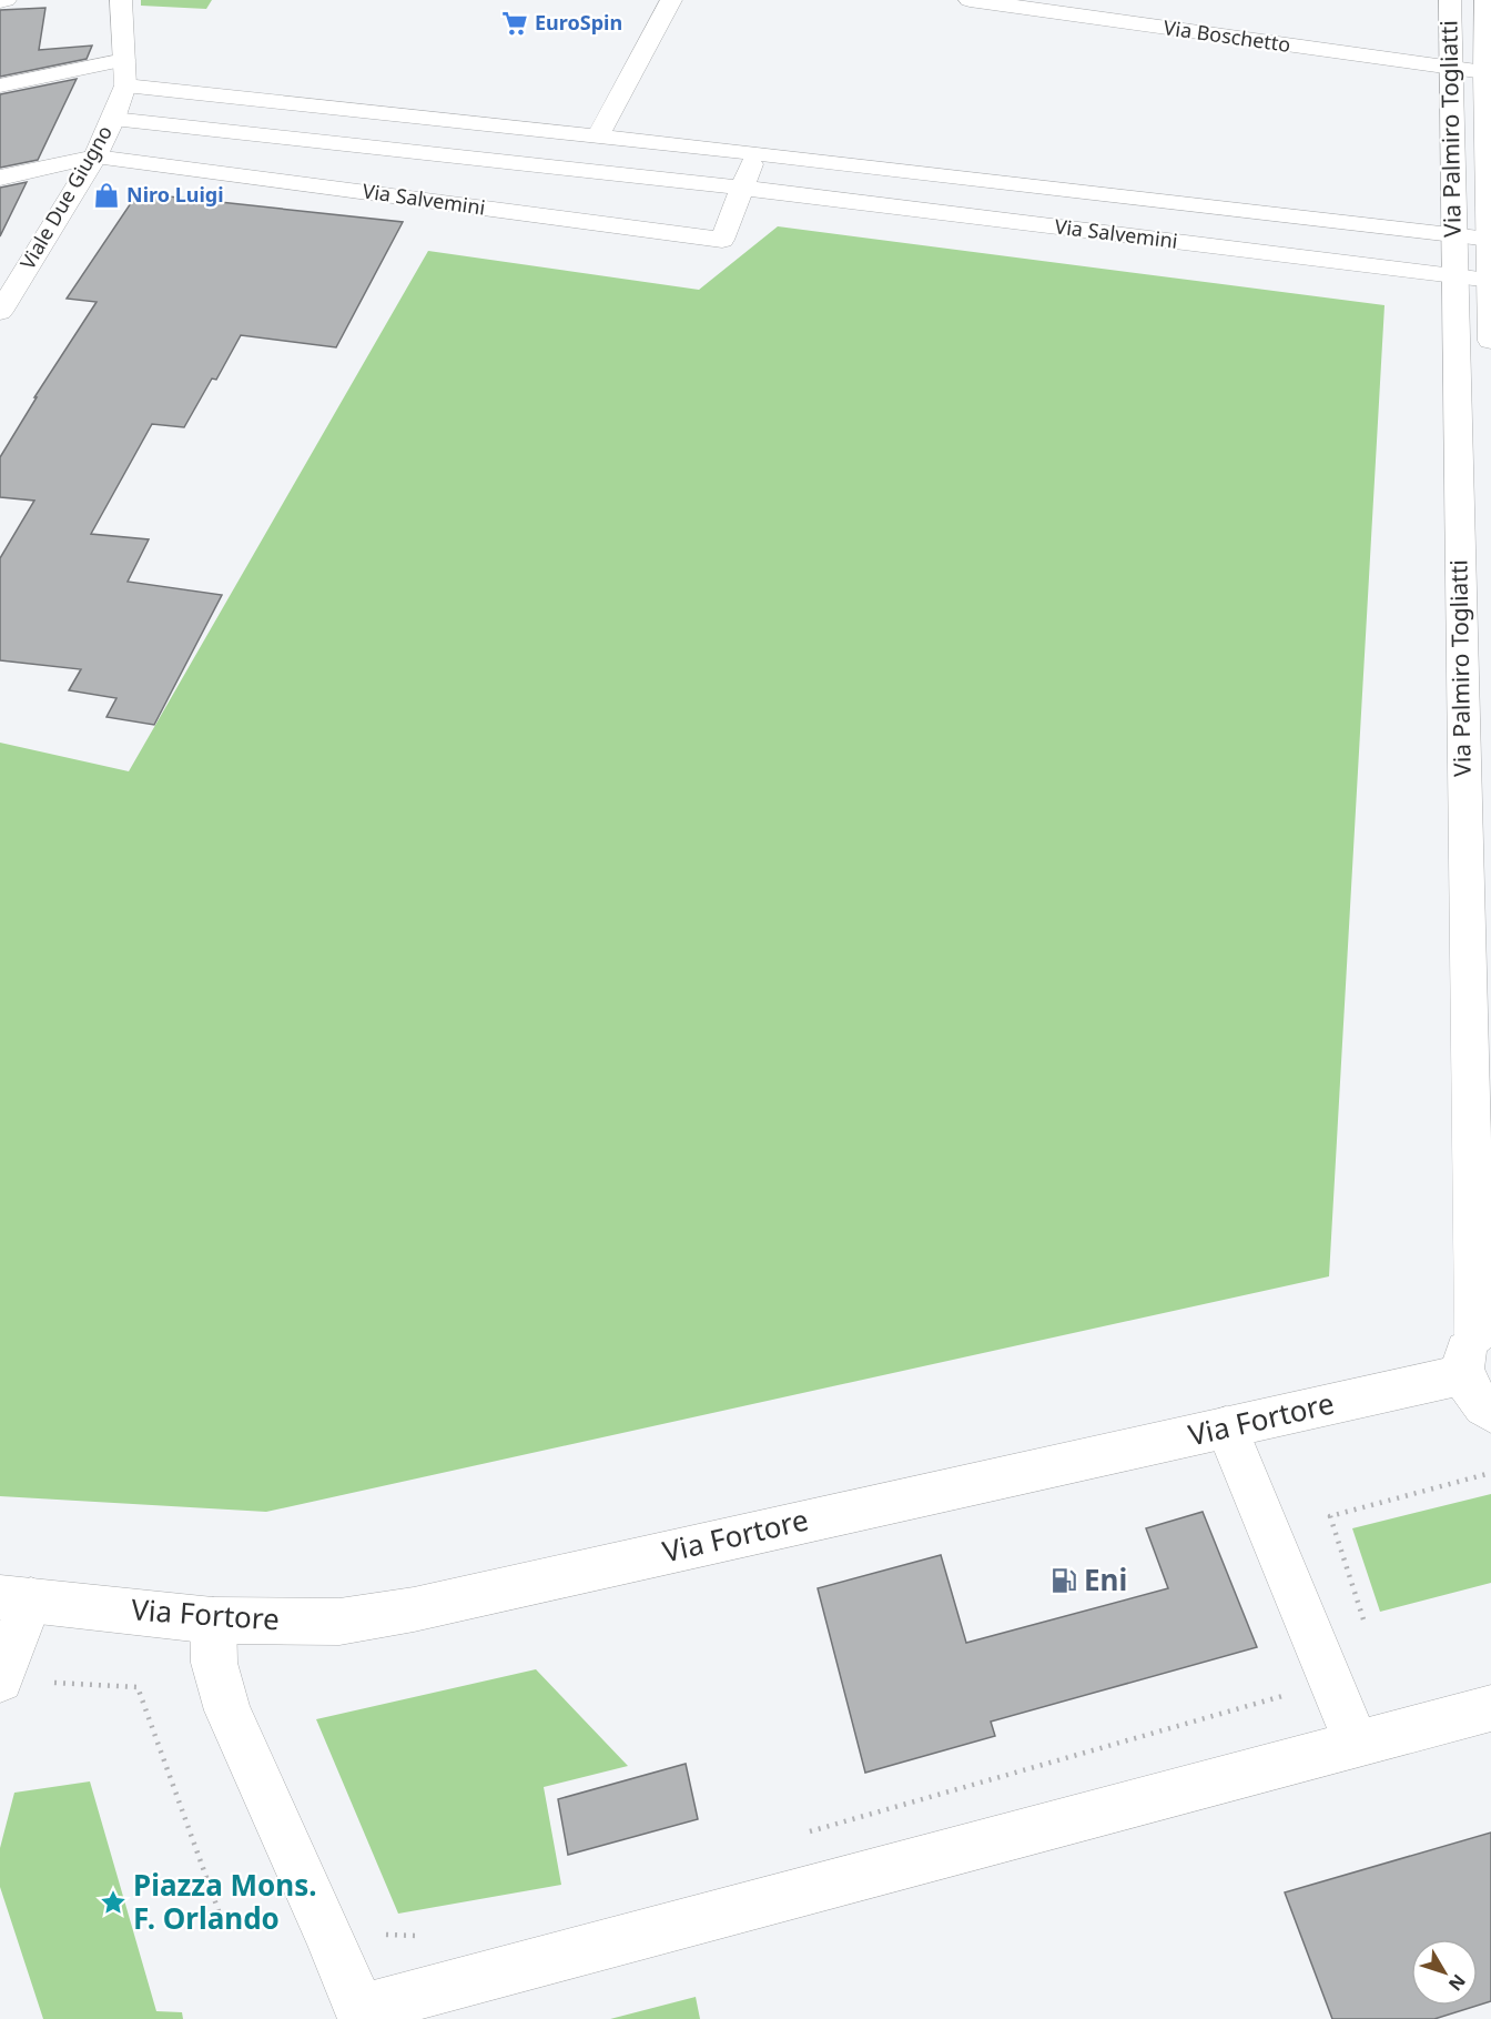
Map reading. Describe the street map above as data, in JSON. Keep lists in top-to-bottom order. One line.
{"streets":{"street":["Via Boschetto","Via Palmiro Togliatti","Viale Due Giugno","Via Salvemini","Via Fortore"]},"crossings":[["Via Boschetto","Via Palmiro Togliatti"],["Via Palmiro Togliatti","Via Salvemini"],["Via Palmiro Togliatti","Via Fortore"],["Viale Due Giugno","Via Salvemini"]],"places":{"supermarket":["EuroSpin"],"shop":["Niro Luigi"],"fuel station":["Eni"],"place":["Piazza Mons. F. Orlando"]},"north":"bottom right"}
